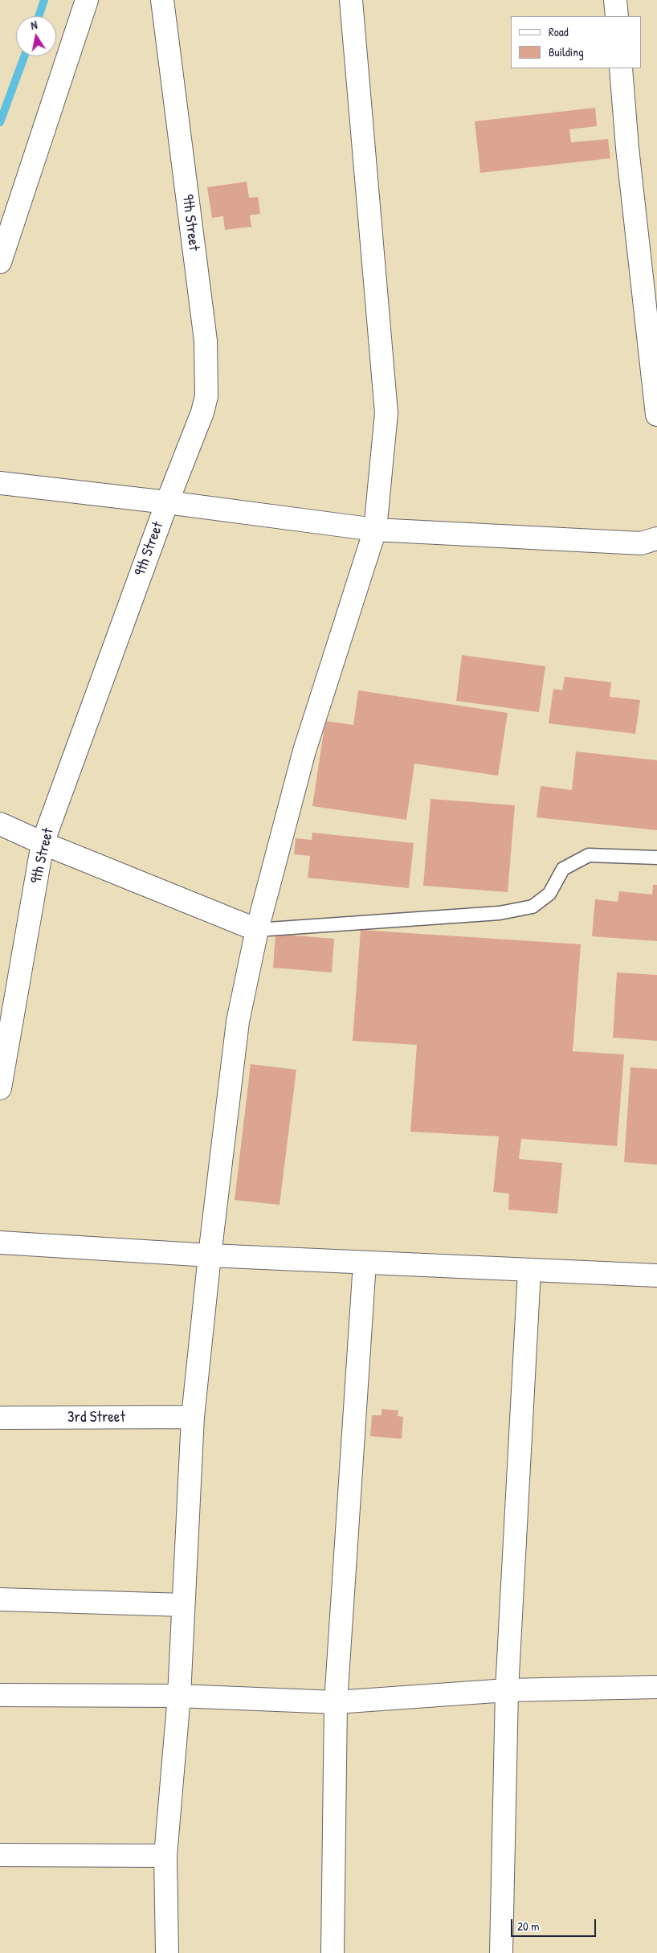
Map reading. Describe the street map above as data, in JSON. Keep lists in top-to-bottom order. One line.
{"streets":{"street":["9th Street","3rd Street"]},"legend":["Road","Building"],"scale_bar":"20 m","north":"top"}
